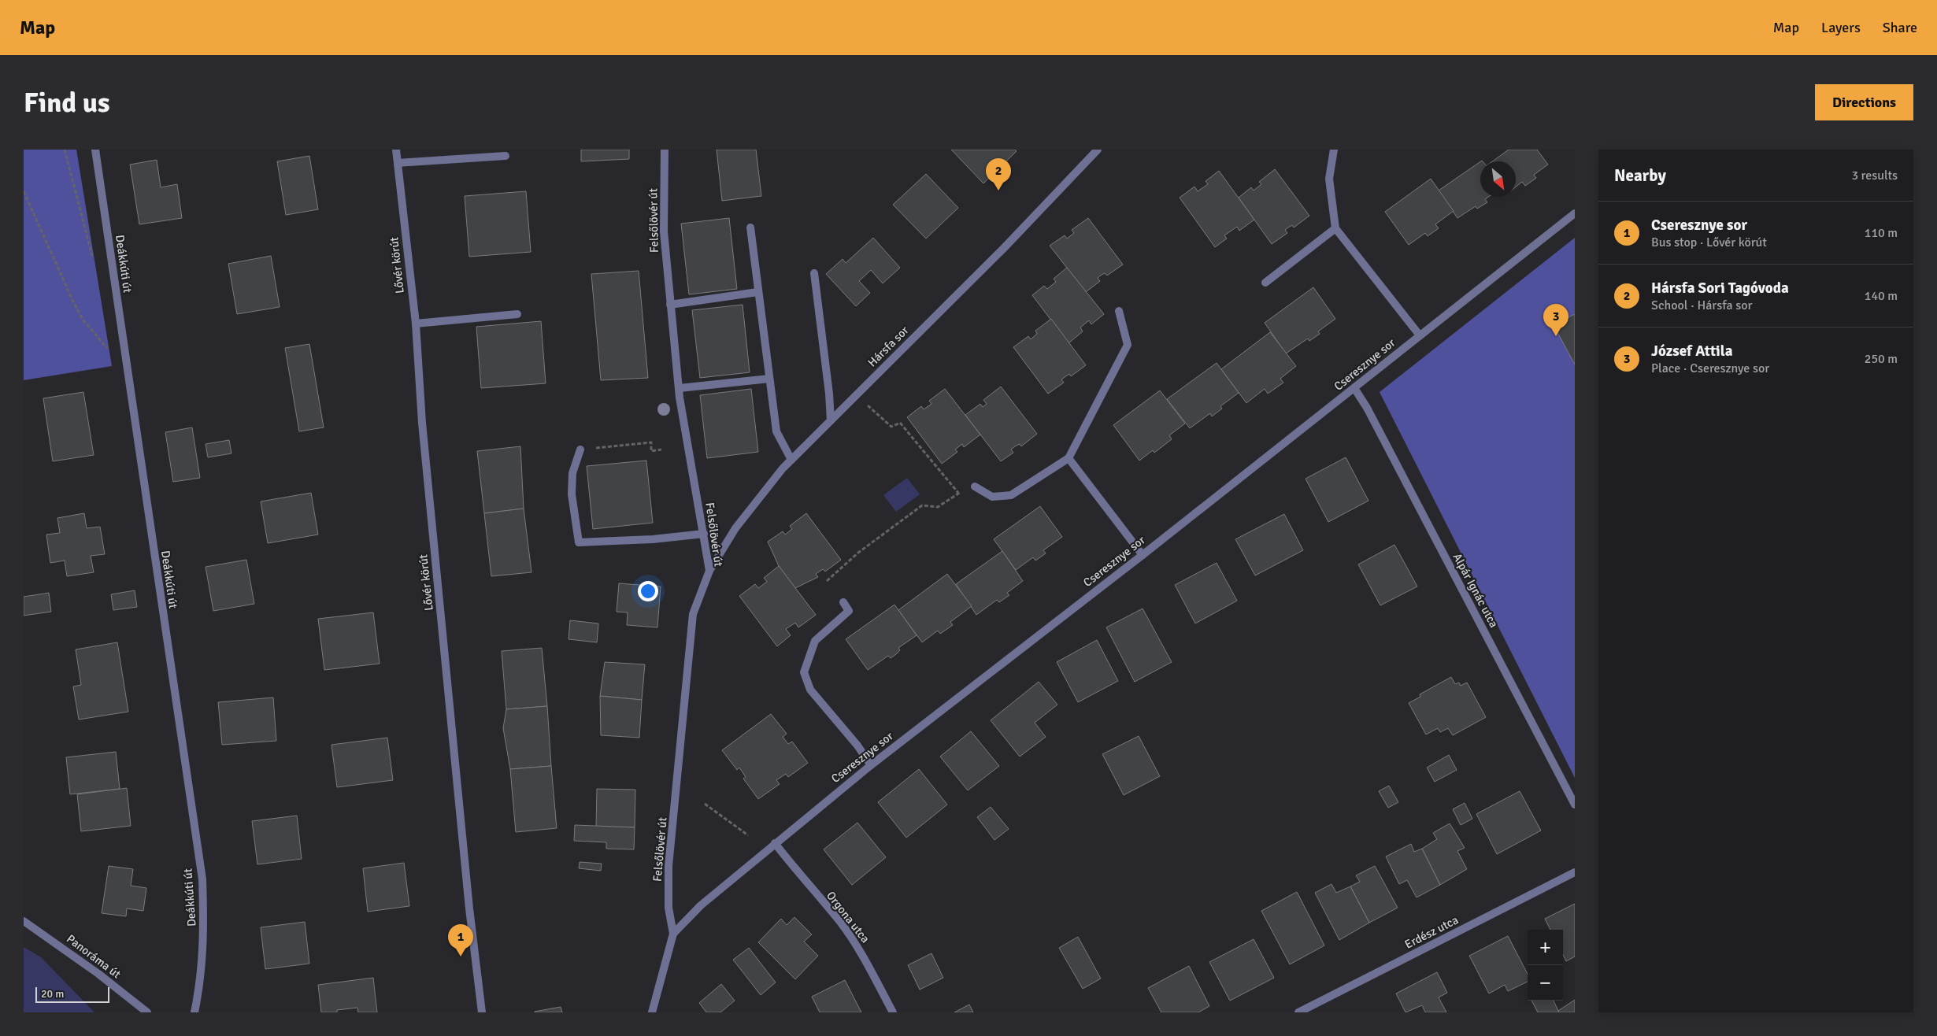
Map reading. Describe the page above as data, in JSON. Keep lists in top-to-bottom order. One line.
{"streets":{"street":["Felsőlövér út","Deákkúti út","Lővér körút","Hársfa sor","Cseresznye sor","Alpár Ignác utca","Orgona utca","Erdész utca","Panoráma út"]},"crossings":[["Felsőlövér út","Hársfa sor"],["Felsőlövér út","Cseresznye sor"],["Cseresznye sor","Alpár Ignác utca"],["Cseresznye sor","Orgona utca"]],"scale_bar":"20 m","north":"bottom right","page":{"header":"Map","nav":["Map","Layers","Share"],"buttons":"Directions","title":"Find us","heading":["Nearby","3 results"],"pins":["2","3","1"],"list":[{"mark":"1","name":"Cseresznye sor","note":"Bus stop · Lővér körút","value":"110 m"},{"mark":"2","name":"Hársfa Sori Tagóvoda","note":"School · Hársfa sor","value":"140 m"},{"mark":"3","name":"József Attila","note":"Place · Cseresznye sor","value":"250 m"}],"map_buttons":["+","−"],"scale":"20 m"}}
